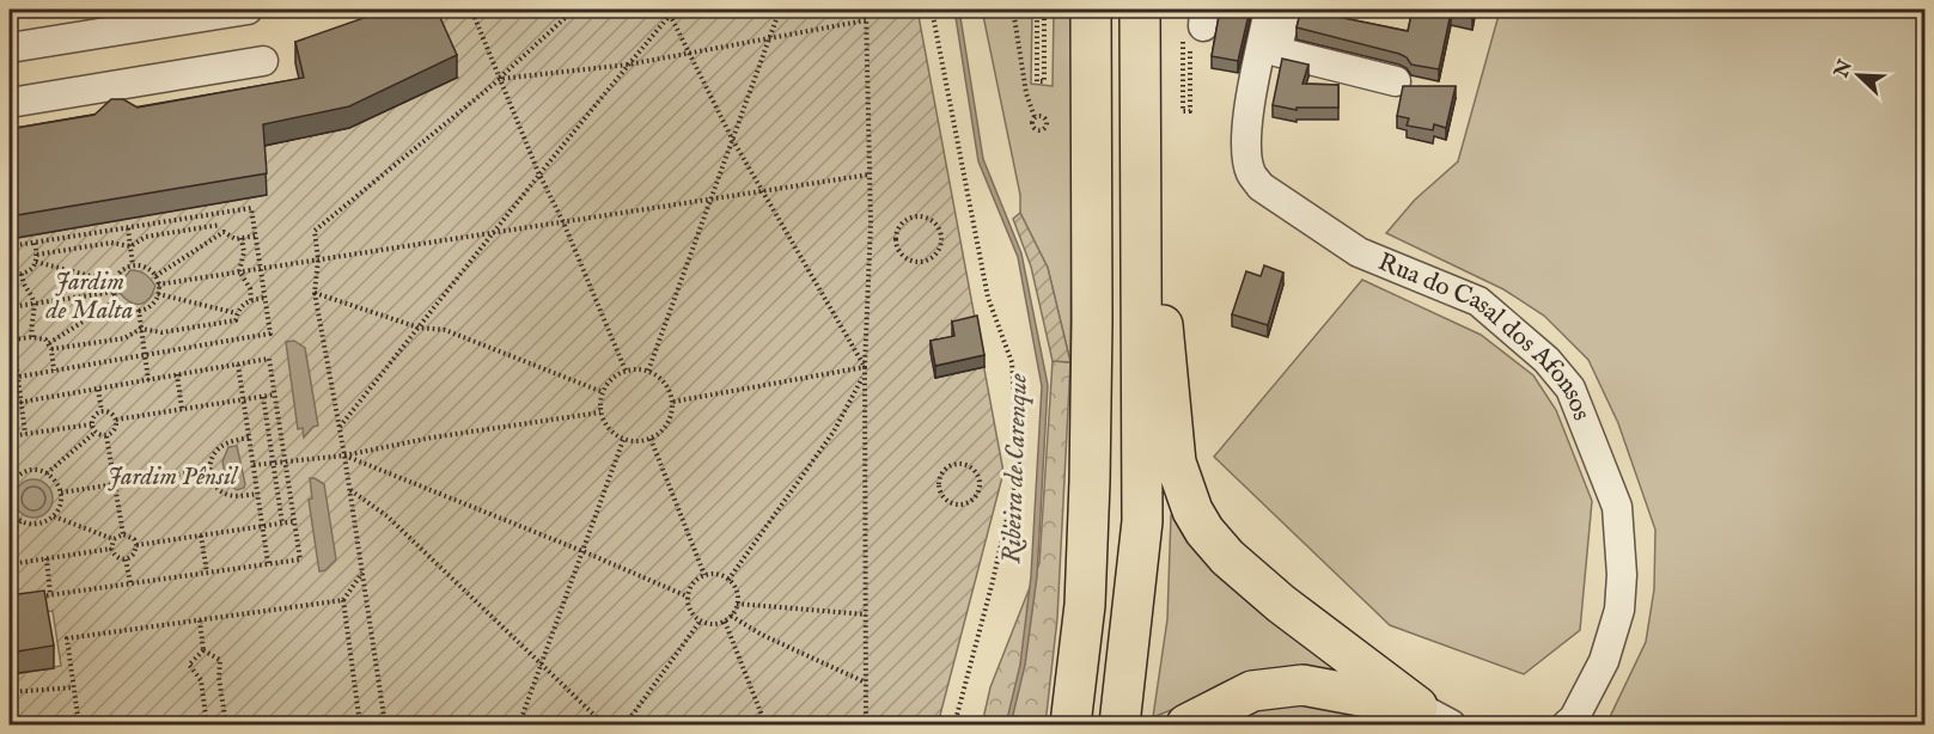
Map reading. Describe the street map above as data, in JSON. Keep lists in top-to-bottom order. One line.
{"streets":{"street":["Rua do Casal dos Afonsos"]},"water":["Ribeira de Carenque"],"parks":["Jardim de Malta","Jardim Pênsil"],"north":"top left"}
